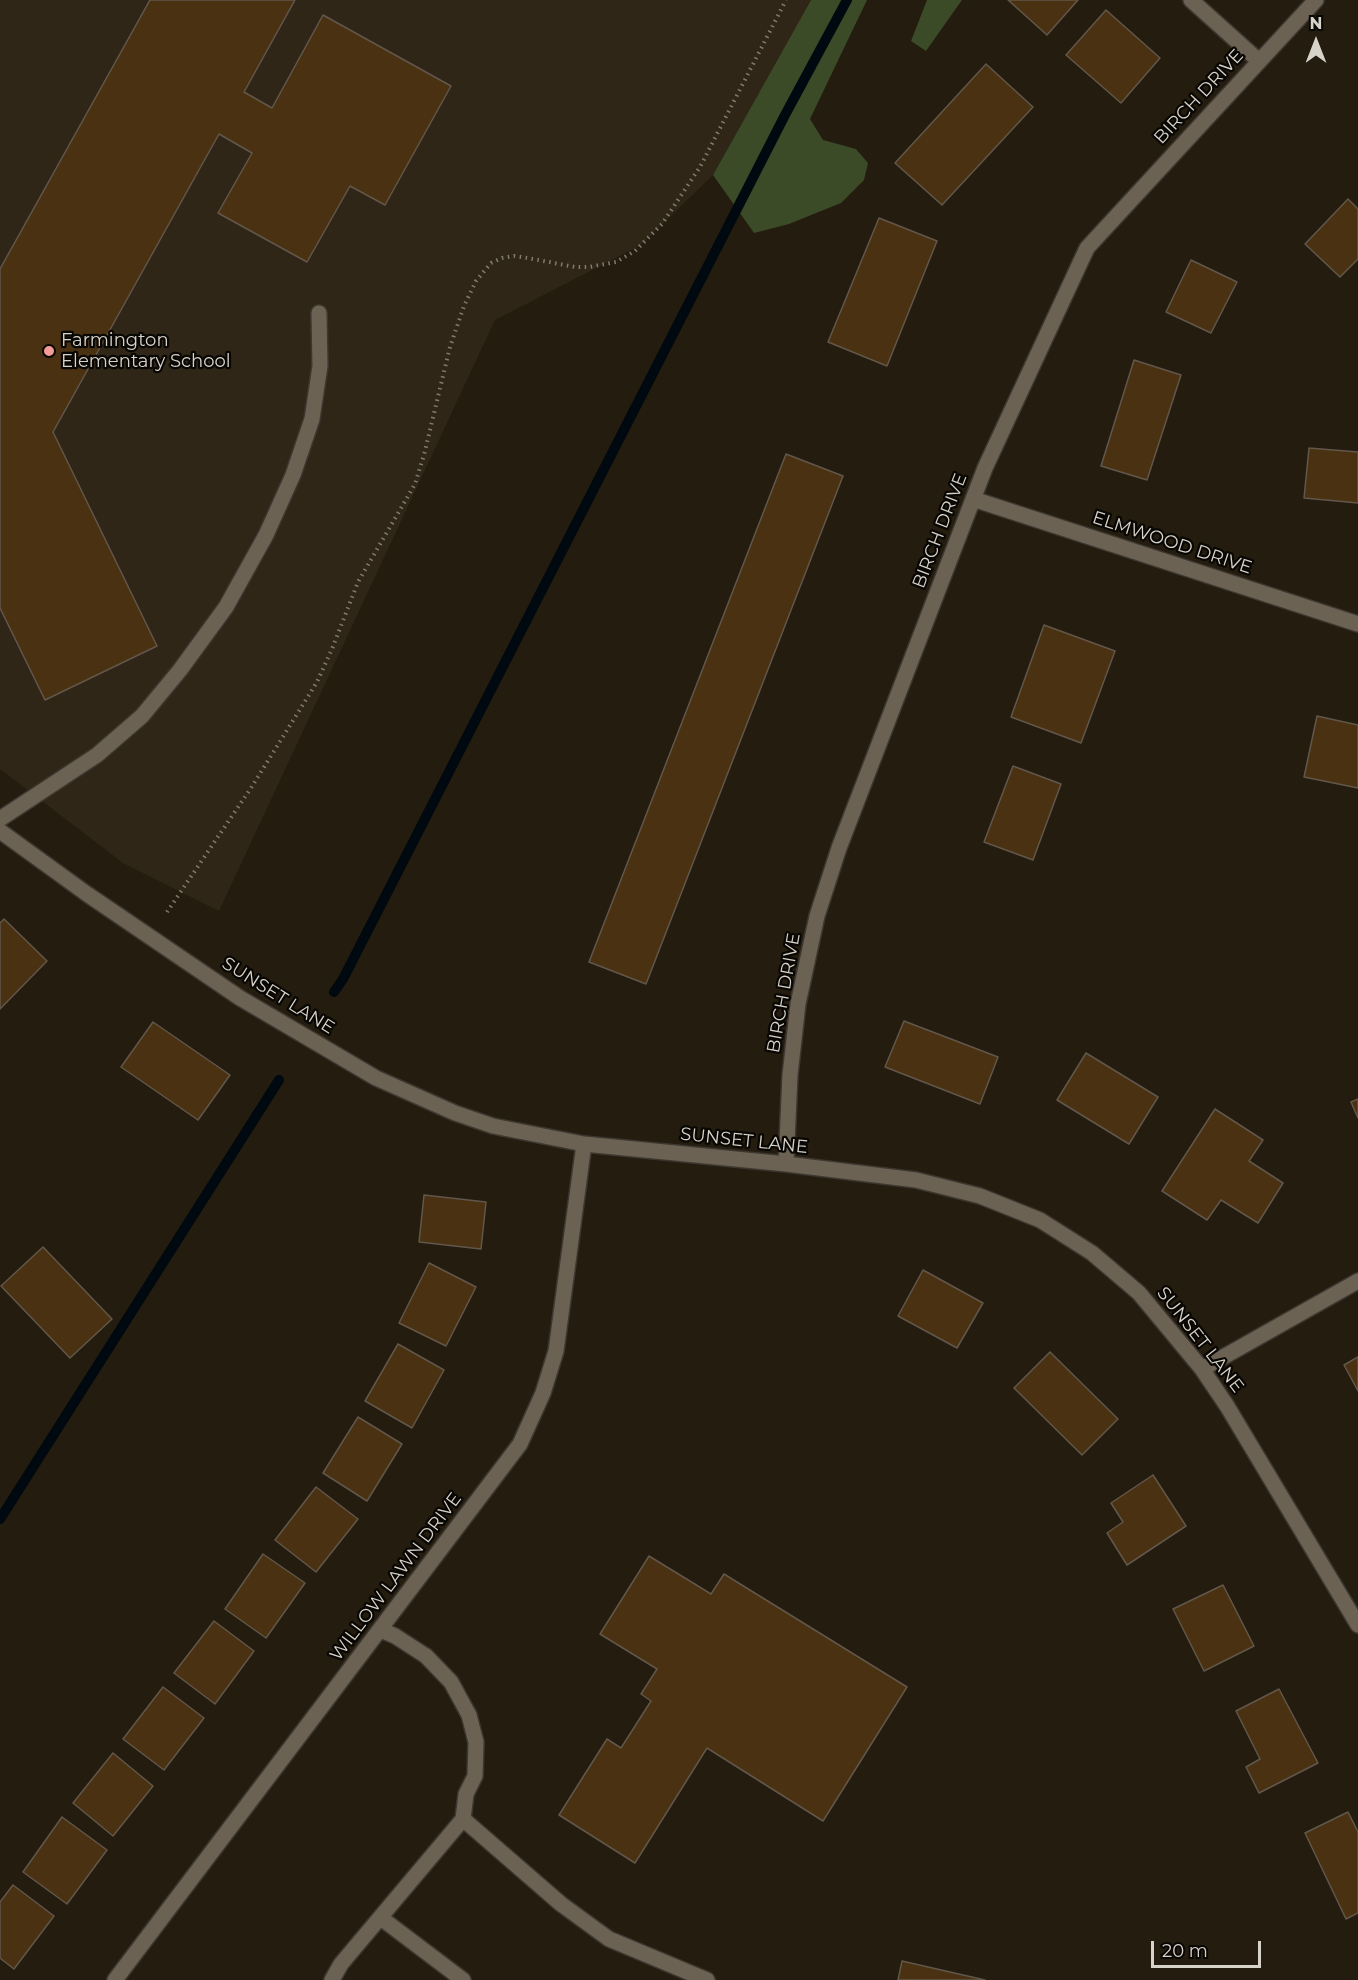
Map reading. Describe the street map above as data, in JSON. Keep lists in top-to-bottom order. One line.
{"streets":{"street":["BIRCH DRIVE","ELMWOOD DRIVE","SUNSET LANE","WILLOW LAWN DRIVE"]},"crossings":[["BIRCH DRIVE","ELMWOOD DRIVE"],["BIRCH DRIVE","SUNSET LANE"],["SUNSET LANE","WILLOW LAWN DRIVE"]],"places":["Farmington Elementary School"],"scale_bar":"20 m","north":"top"}
